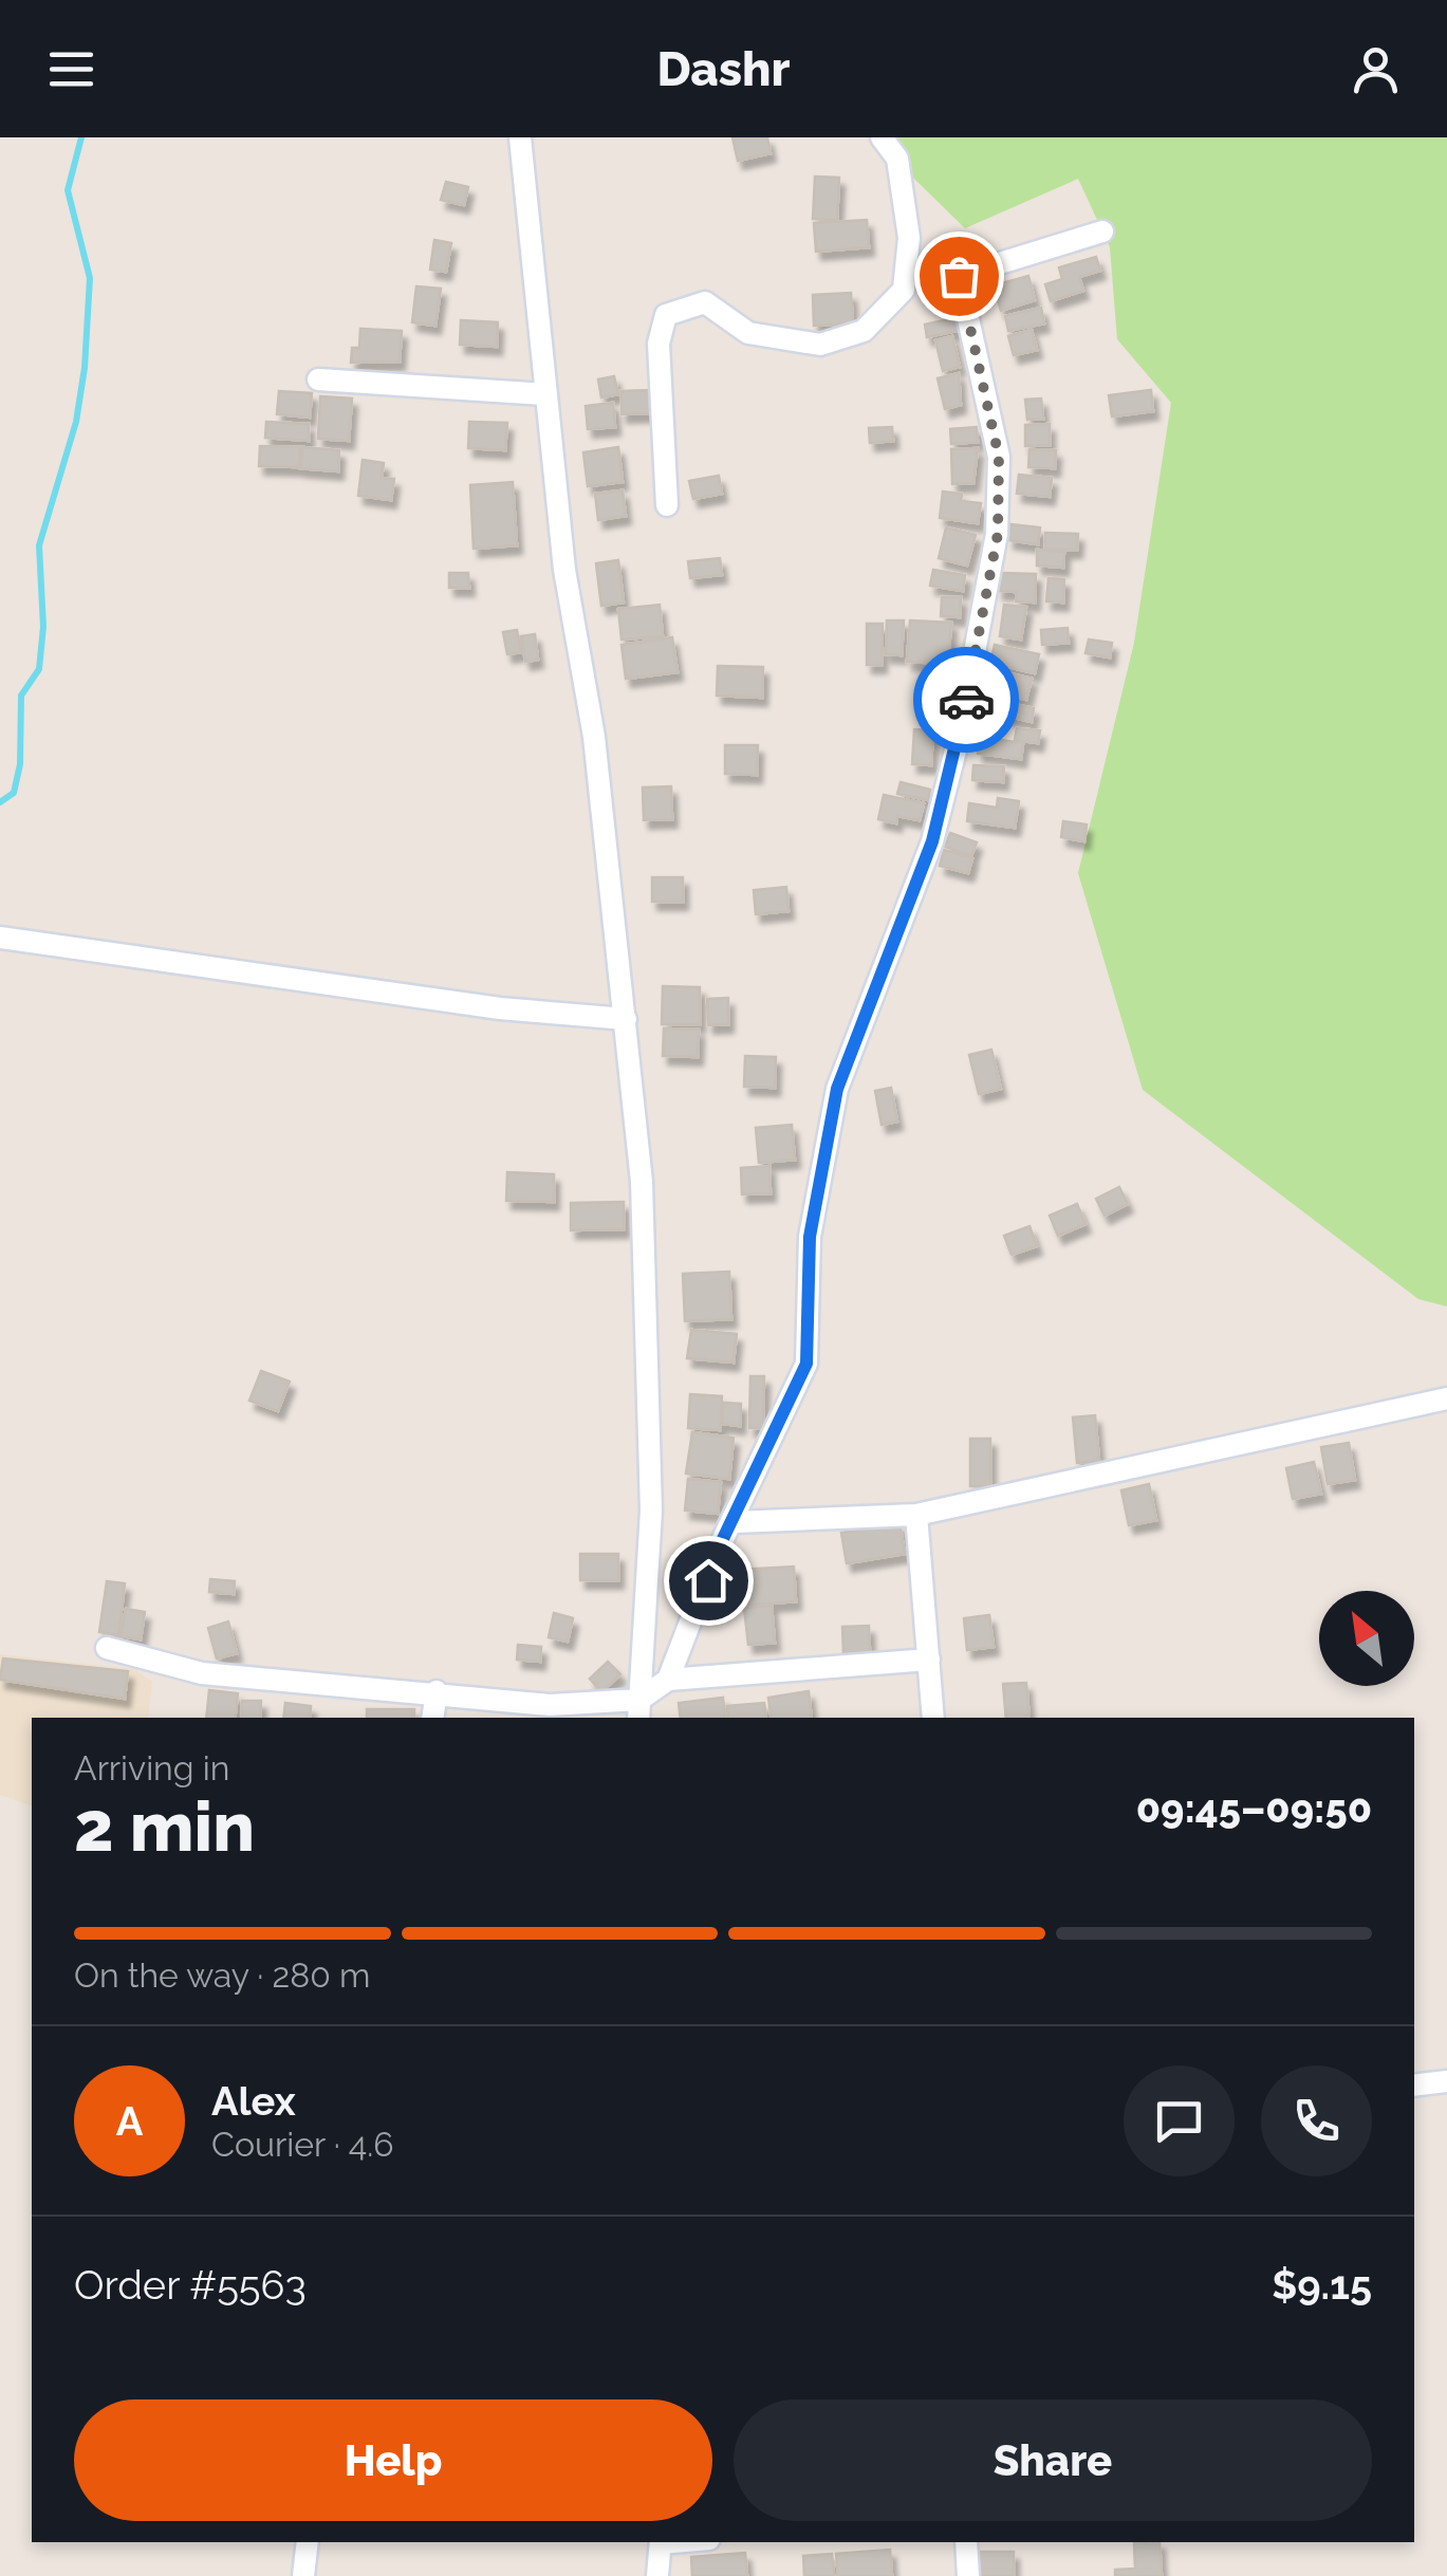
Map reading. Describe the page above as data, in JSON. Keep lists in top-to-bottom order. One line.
{"north":"top left","page":{"header":"Dashr","heading":["2 min","Arriving in","09:45–09:50"],"panel":["Alex","Courier · 4.6","Order #5563","$9.15"],"bar":"On the way · 280 m","round":"A","buttons":["Help","Share"]}}
